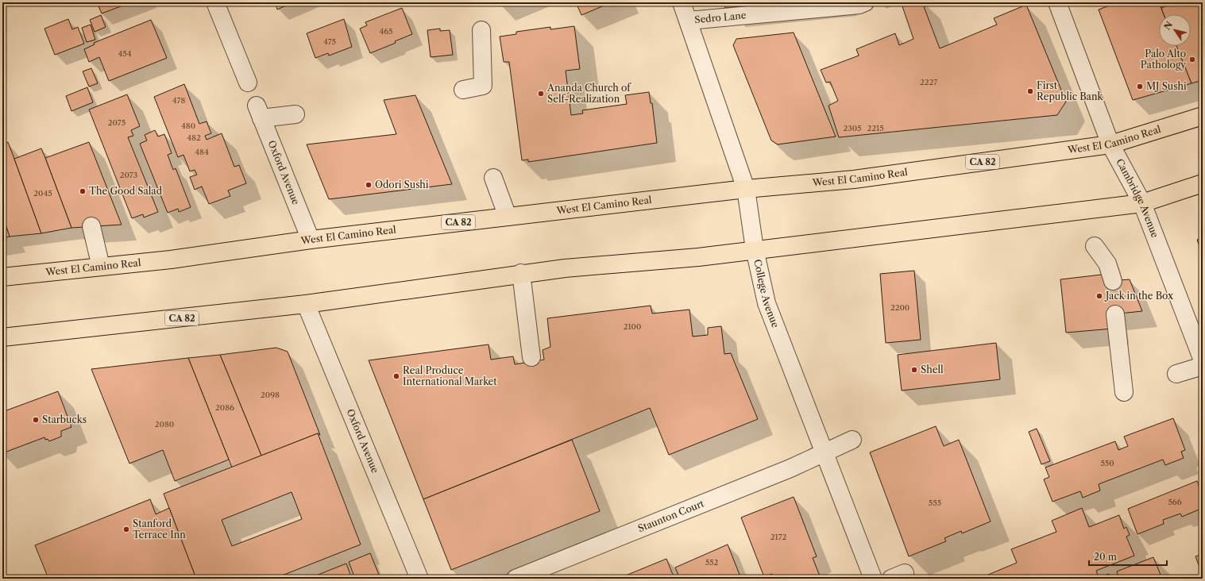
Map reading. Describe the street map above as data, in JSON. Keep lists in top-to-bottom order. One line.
{"streets":{"main road":["West El Camino Real","CA 82"],"street":["Sedro Lane","Oxford Avenue","Cambridge Avenue","College Avenue","Staunton Court"]},"crossings":[["Sedro Lane","College Avenue"],["West El Camino Real","Oxford Avenue"],["West El Camino Real","Cambridge Avenue"],["West El Camino Real","College Avenue"],["CA 82","Oxford Avenue"],["CA 82","Cambridge Avenue"],["CA 82","College Avenue"],["College Avenue","Staunton Court"]],"places":["Palo Alto Pathology","MJ Sushi","First Republic Bank","Ananda Church of Self-Realization","Odori Sushi","The Good Salad","Jack in the Box","Shell","Real Produce International Market","Starbucks","Stanford Terrace Inn"],"house_numbers":["465","475","454","2227","478","2075","480","2305","2215","482","484","2073","2045","2200","2100","2098","2086","2080","550","566","555","2172","552"],"scale_bar":"20 m","north":"top left"}
